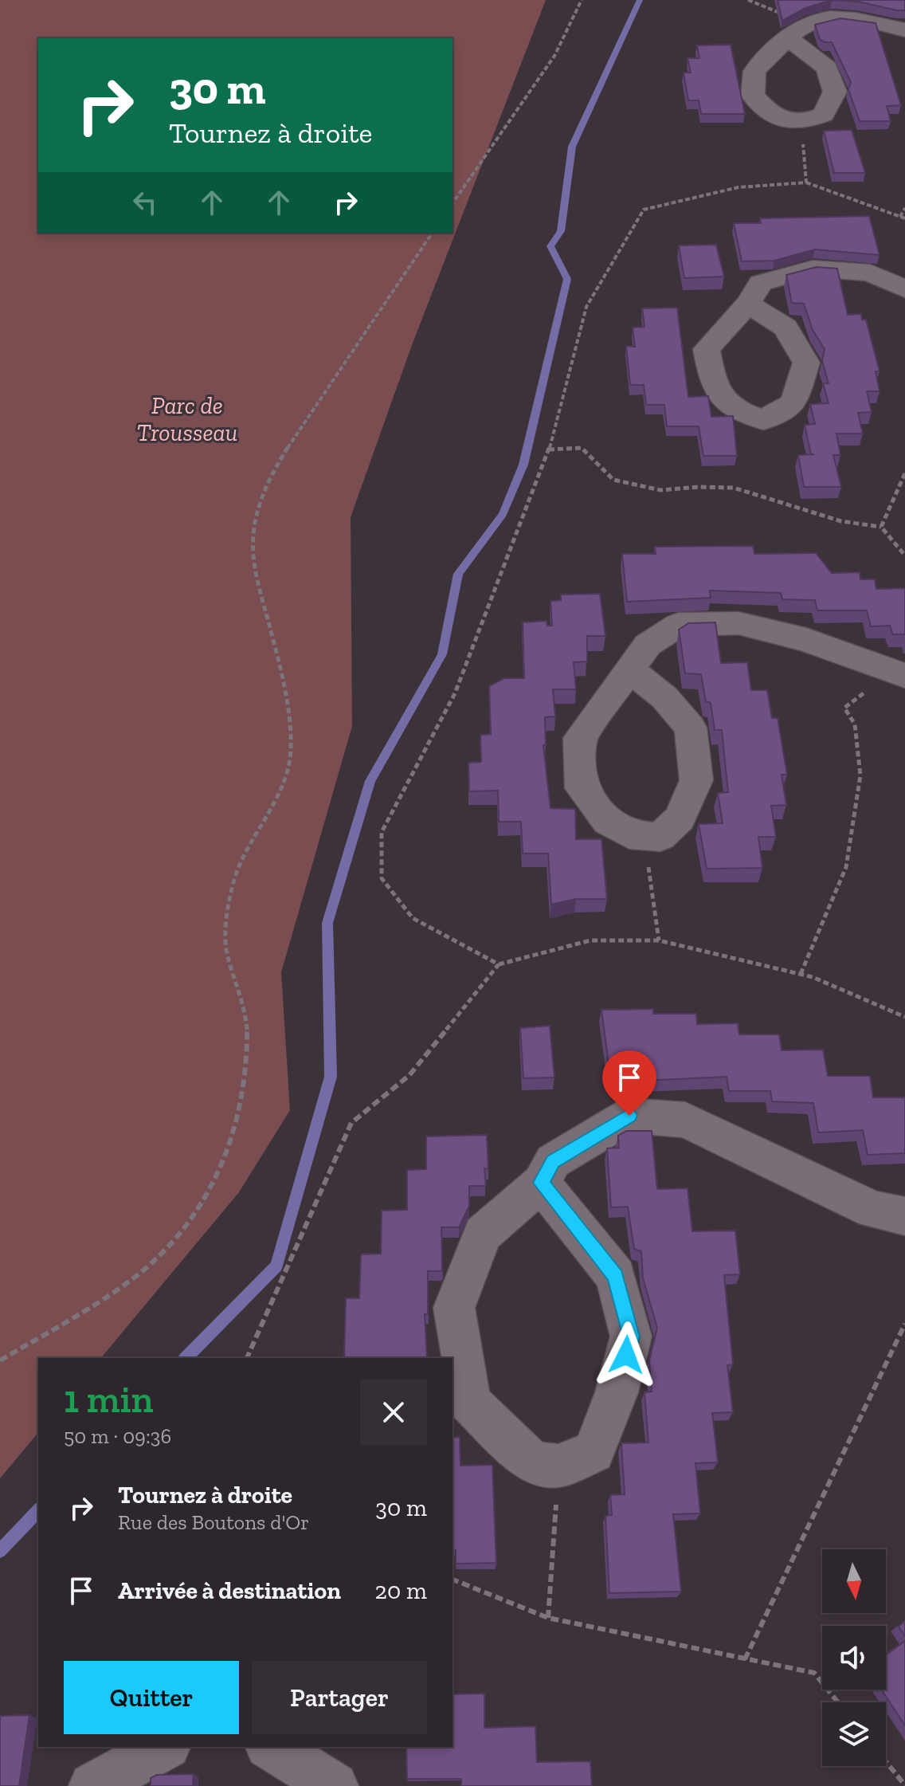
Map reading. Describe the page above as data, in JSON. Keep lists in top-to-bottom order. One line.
{"parks":["Parc de Trousseau"],"north":"bottom","page":{"turn":["30 m","Tournez à droite"],"heading":["1 min","50 m · 09:36"],"list":[{"name":"Tournez à droite","note":"Rue des Boutons d'Or","value":"30 m"},{"name":"Arrivée à destination","value":"20 m"}],"buttons":["Quitter","Partager"]}}
